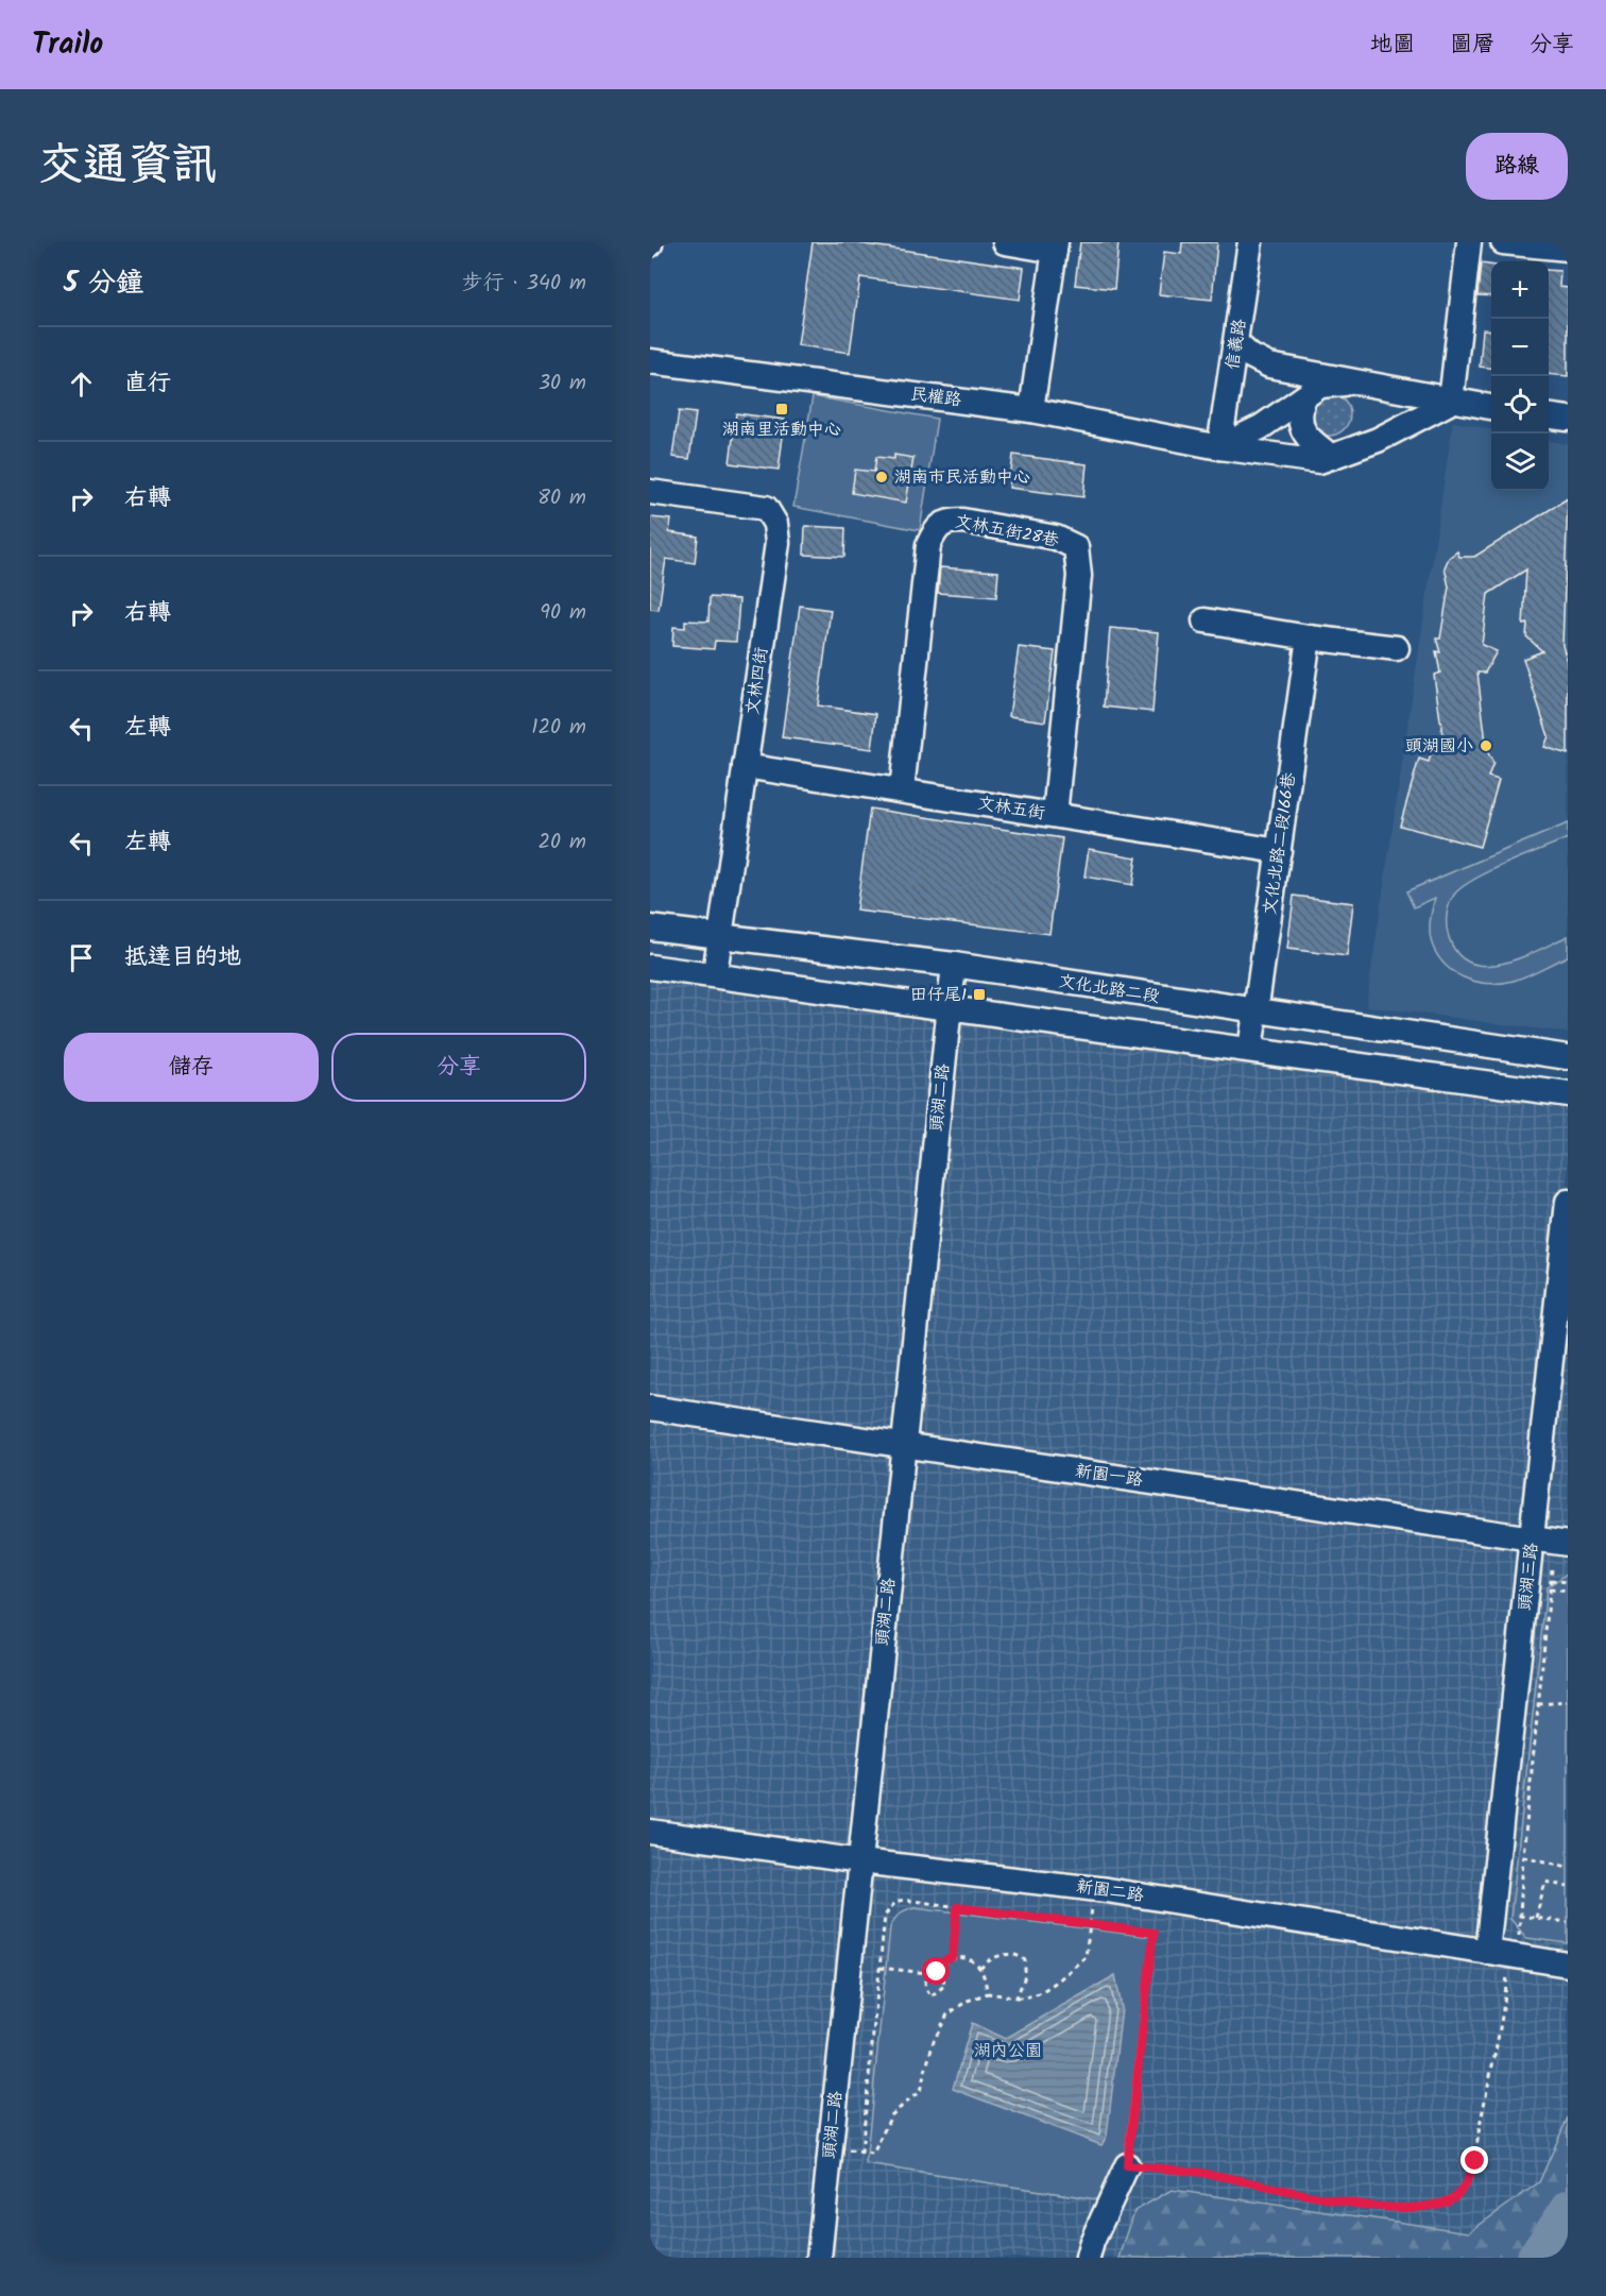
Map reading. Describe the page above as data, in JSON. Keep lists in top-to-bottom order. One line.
{"streets":{"street":["信義路","民權路","文林五街28巷","文林四街","文林五街","文化北路二段166巷","文化北路二段","頭湖二路","新園一路","頭湖三路","新園二路"]},"crossings":[["信義路","民權路"],["文林五街28巷","文林五街"],["文林四街","文林五街"],["文林四街","文化北路二段"],["文林五街","文化北路二段166巷"],["文化北路二段166巷","文化北路二段"],["文化北路二段","頭湖二路"],["頭湖二路","新園一路"],["頭湖二路","新園二路"],["新園一路","頭湖三路"],["頭湖三路","新園二路"]],"parks":["湖內公園"],"places":{"transit":["湖南里活動中心","田仔尾1"],"other":["湖南市民活動中心","頭湖國小"]},"page":{"header":"Trailo","nav":["地圖","圖層","分享"],"title":"交通資訊","buttons":["路線",["儲存","分享"]],"heading":["5 分鐘","步行 · 340 m"],"map_buttons":["+","−"],"list":[["直行","30 m"],["右轉","80 m"],["右轉","90 m"],["左轉","120 m"],["左轉","20 m"],"抵達目的地"]}}
